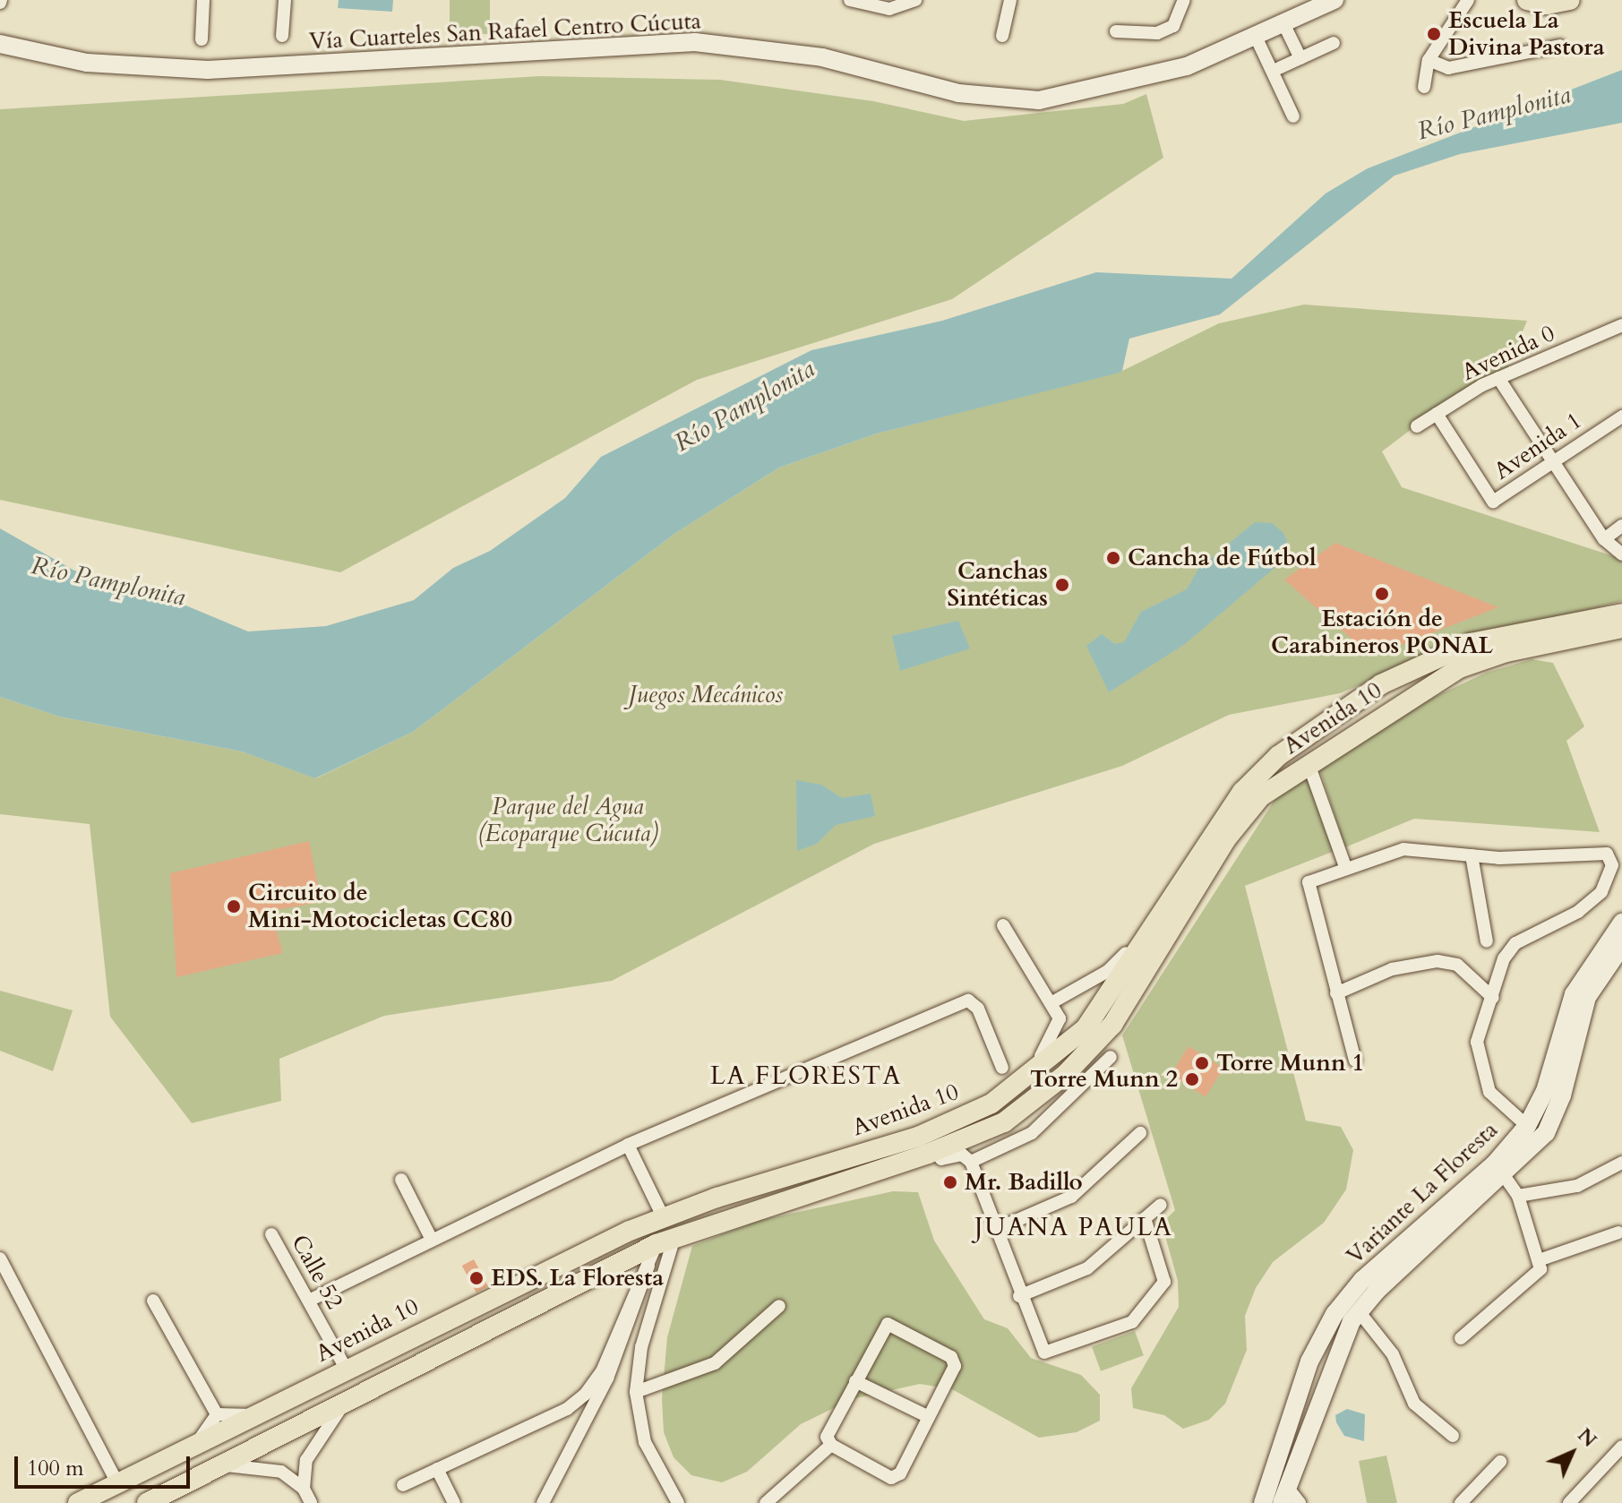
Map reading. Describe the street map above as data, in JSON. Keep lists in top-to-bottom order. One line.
{"streets":{"main road":["Vía Cuarteles San Rafael Centro Cúcuta","Avenida 10","Variante La Floresta"],"street":["Avenida 0","Avenida 1","Calle 52"]},"crossings":[["Avenida 0","Avenida 1"],["Avenida 10","Calle 52"]],"districts":["LA FLORESTA","JUANA PAULA"],"water":["Río Pamplonita"],"parks":["Juegos Mecánicos","Parque del Agua (Ecoparque Cúcuta)"],"places":["Escuela La Divina Pastora","Cancha de Fútbol","Canchas Sintéticas","Estación de Carabineros PONAL","Circuito de Mini-Motocicletas CC80","Torre Munn 1","Torre Munn 2","Mr. Badillo","EDS. La Floresta"],"scale_bar":"100 m","north":"top right"}
